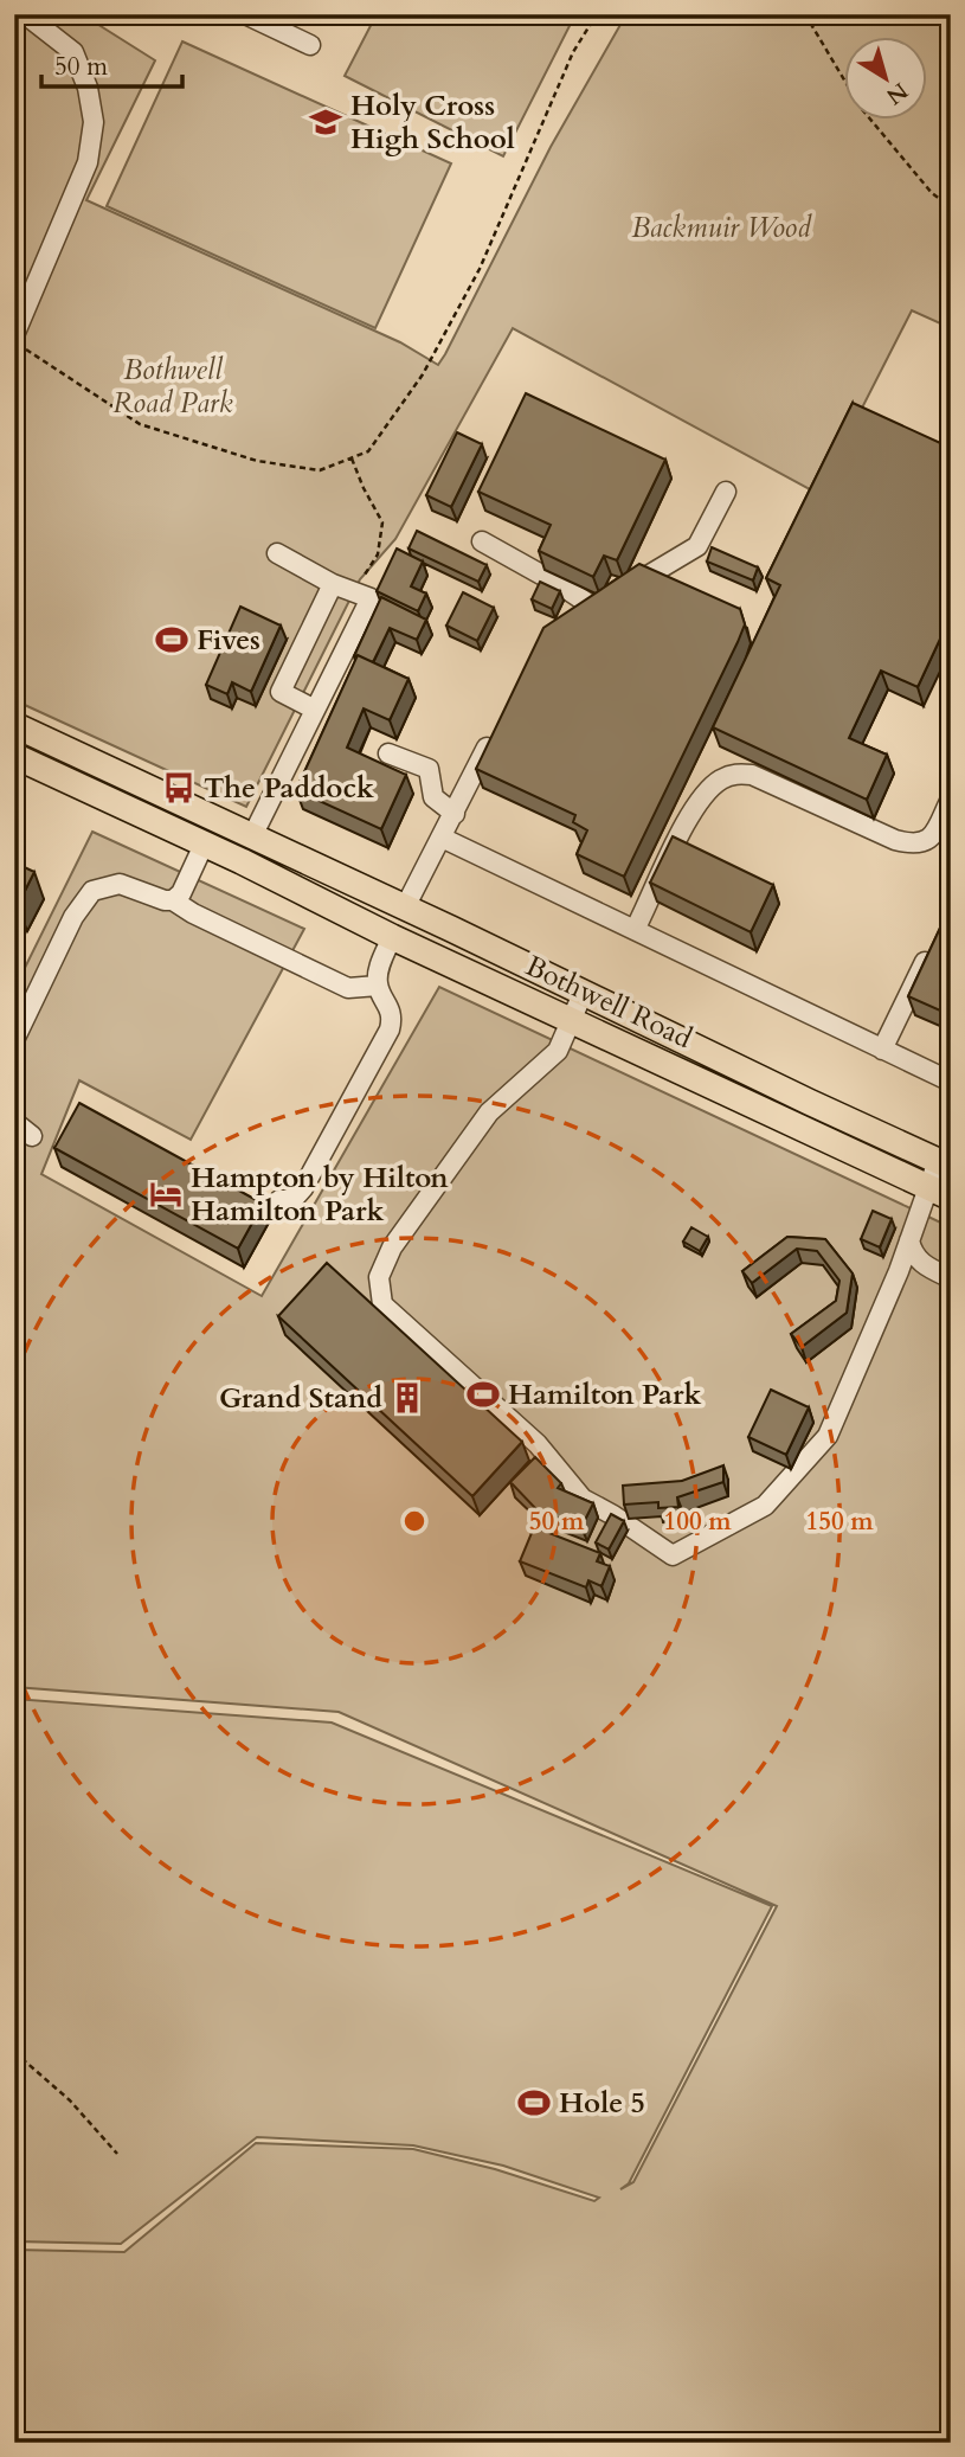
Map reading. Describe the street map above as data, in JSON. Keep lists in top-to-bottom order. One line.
{"streets":{"main road":["Bothwell Road"]},"parks":["Backmuir Wood","Bothwell Road Park"],"places":{"school or university":["Holy Cross High School"],"sports":["Fives","Hamilton Park","Hole 5"],"bus stop":["The Paddock"],"hotel":["Hampton by Hilton Hamilton Park"],"building":["Grand Stand"]},"scale_bar":"50 m","north":"bottom right","rings":["50 m","100 m","150 m"]}
